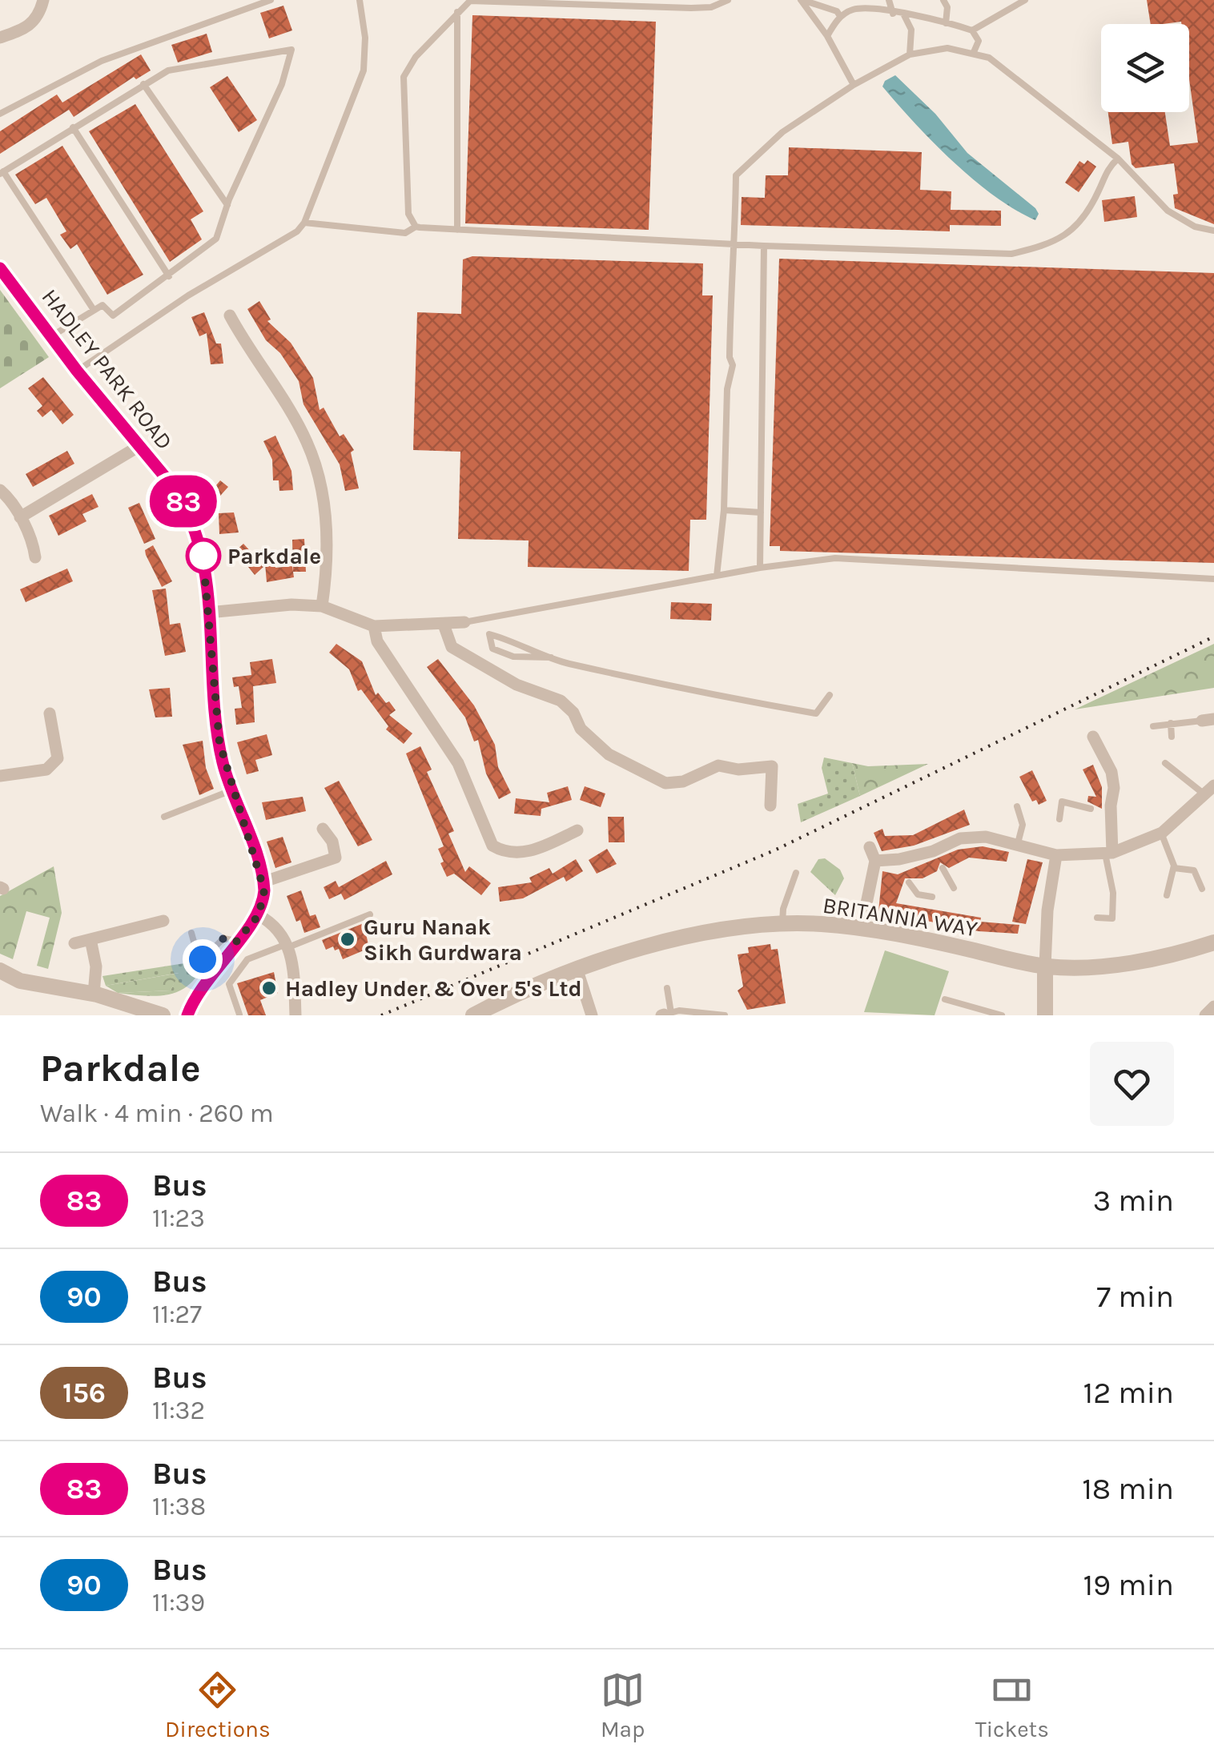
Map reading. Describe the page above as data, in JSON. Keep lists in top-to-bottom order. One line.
{"streets":{"street":["HADLEY PARK ROAD","BRITANNIA WAY"]},"places":["Parkdale","Guru Nanak Sikh Gurdwara","Hadley Under & Over 5's Ltd"],"lines":["bus line 83"],"page":{"on_map":"83","heading":["Parkdale","Walk · 4 min · 260 m"],"list":[{"mark":"83","name":"Bus","note":"11:23","value":"3 min"},{"mark":"90","name":"Bus","note":"11:27","value":"7 min"},{"mark":"156","name":"Bus","note":"11:32","value":"12 min"},{"mark":"83","name":"Bus","note":"11:38","value":"18 min"},{"mark":"90","name":"Bus","note":"11:39","value":"19 min"}],"tabs":["Directions","Map","Tickets"]}}
